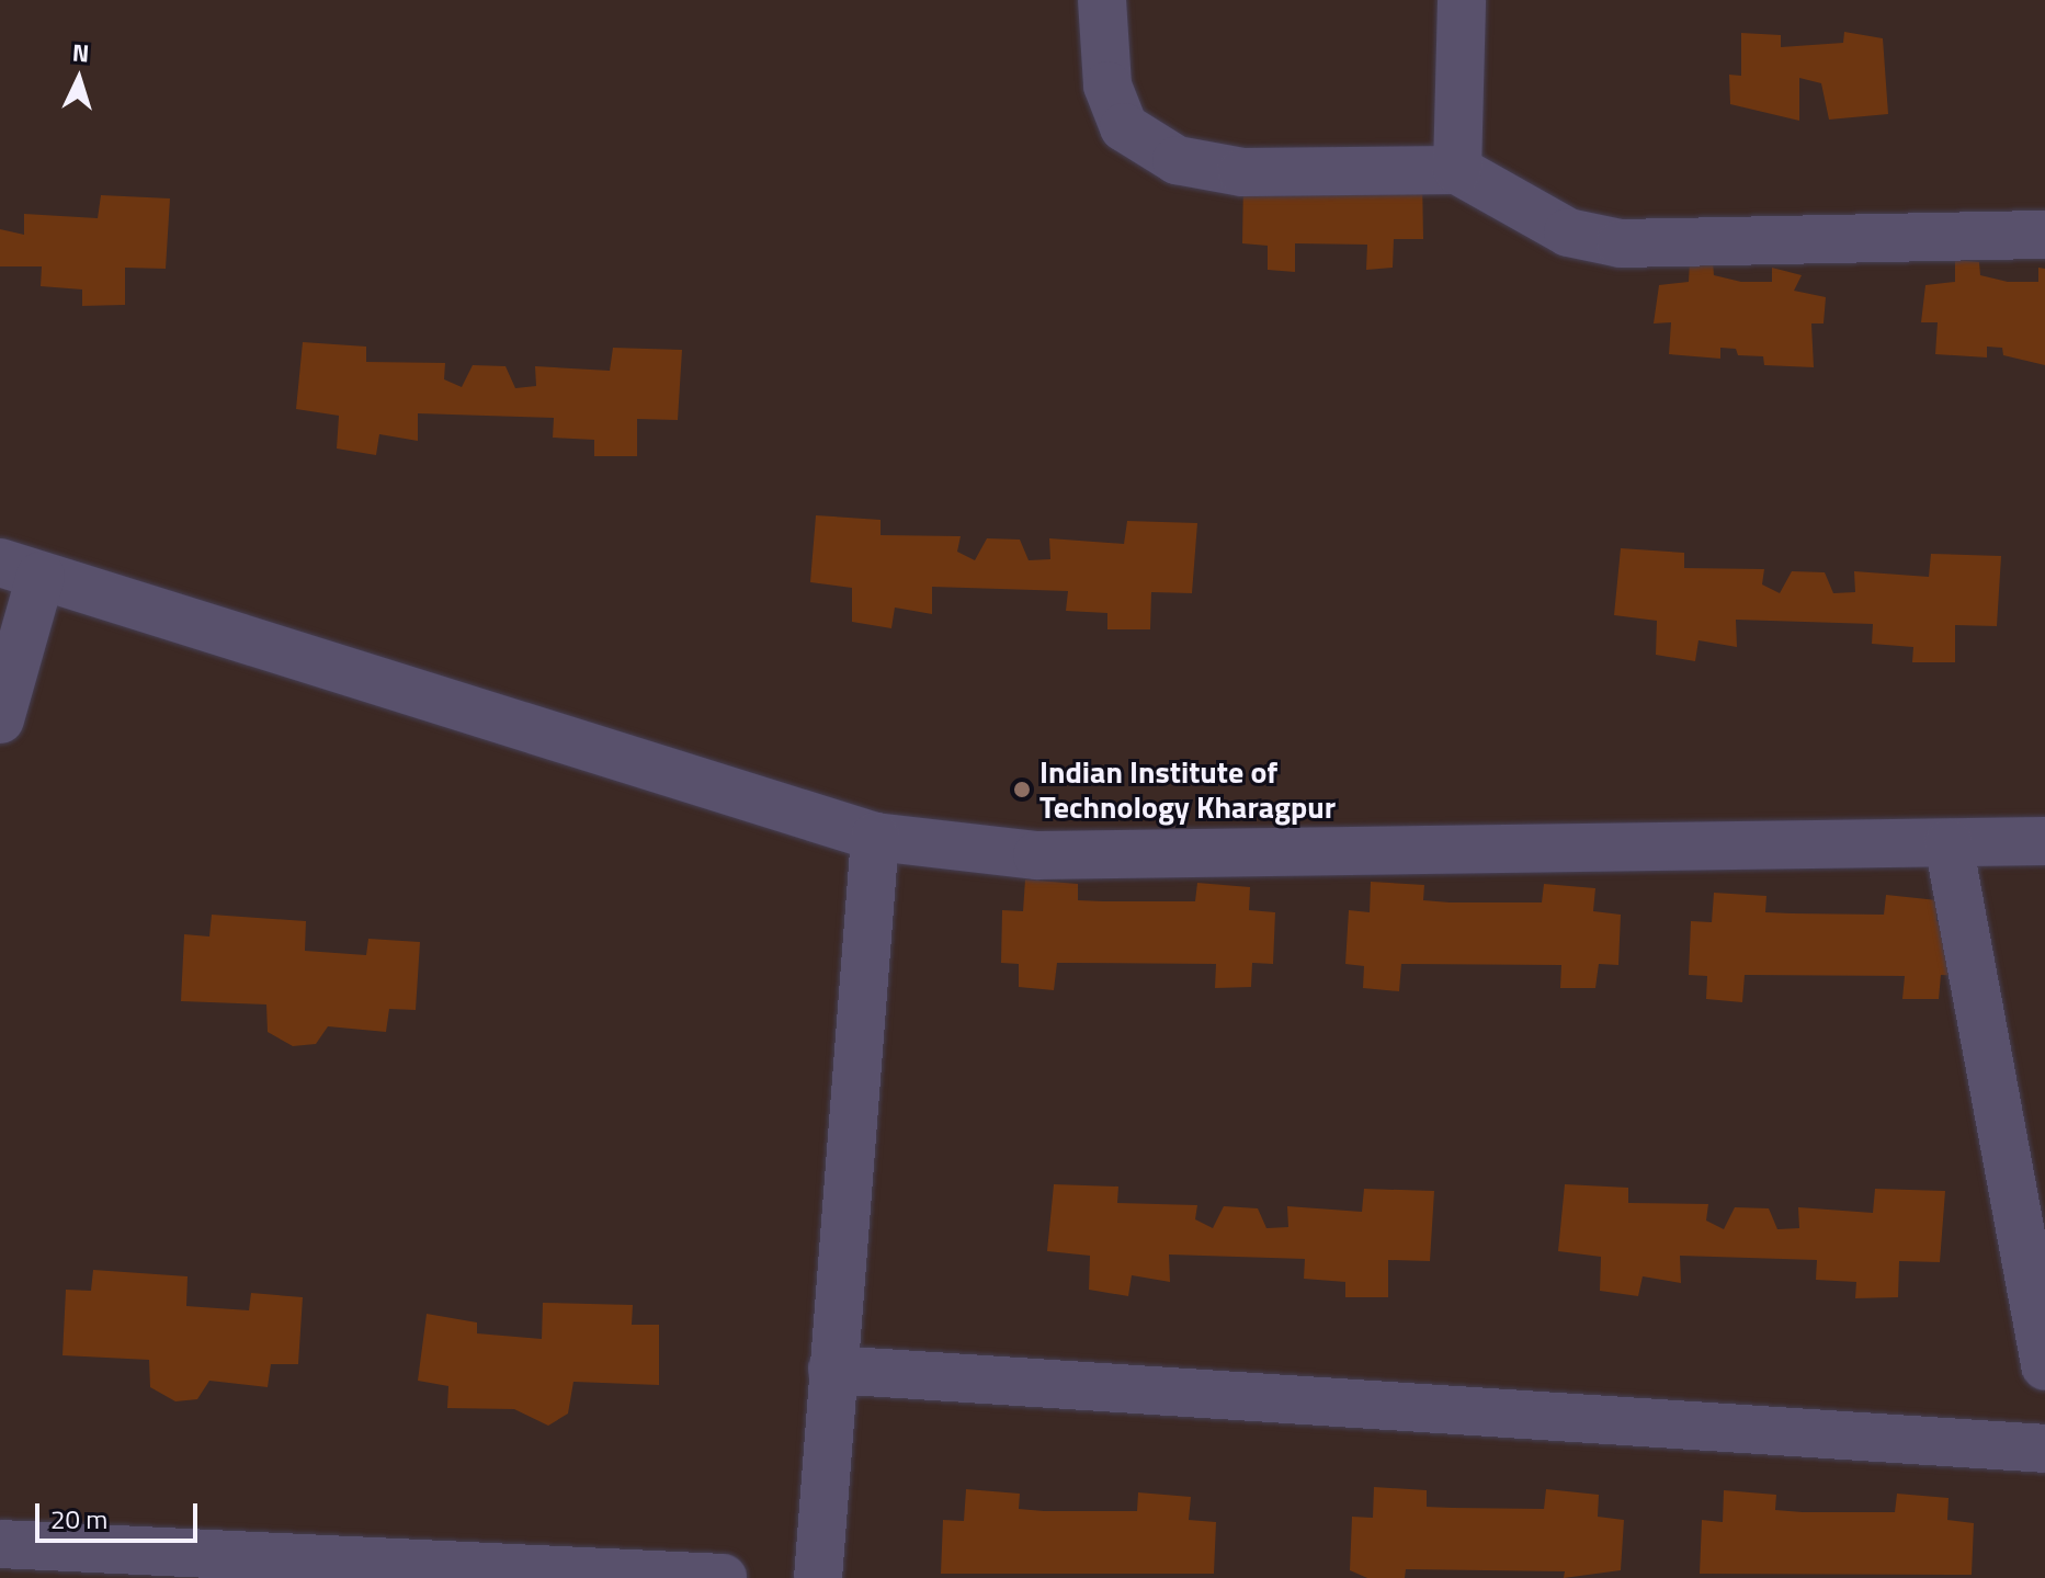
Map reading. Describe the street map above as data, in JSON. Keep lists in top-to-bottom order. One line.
{"places":["Indian Institute of Technology Kharagpur"],"scale_bar":"20 m","north":"top"}
